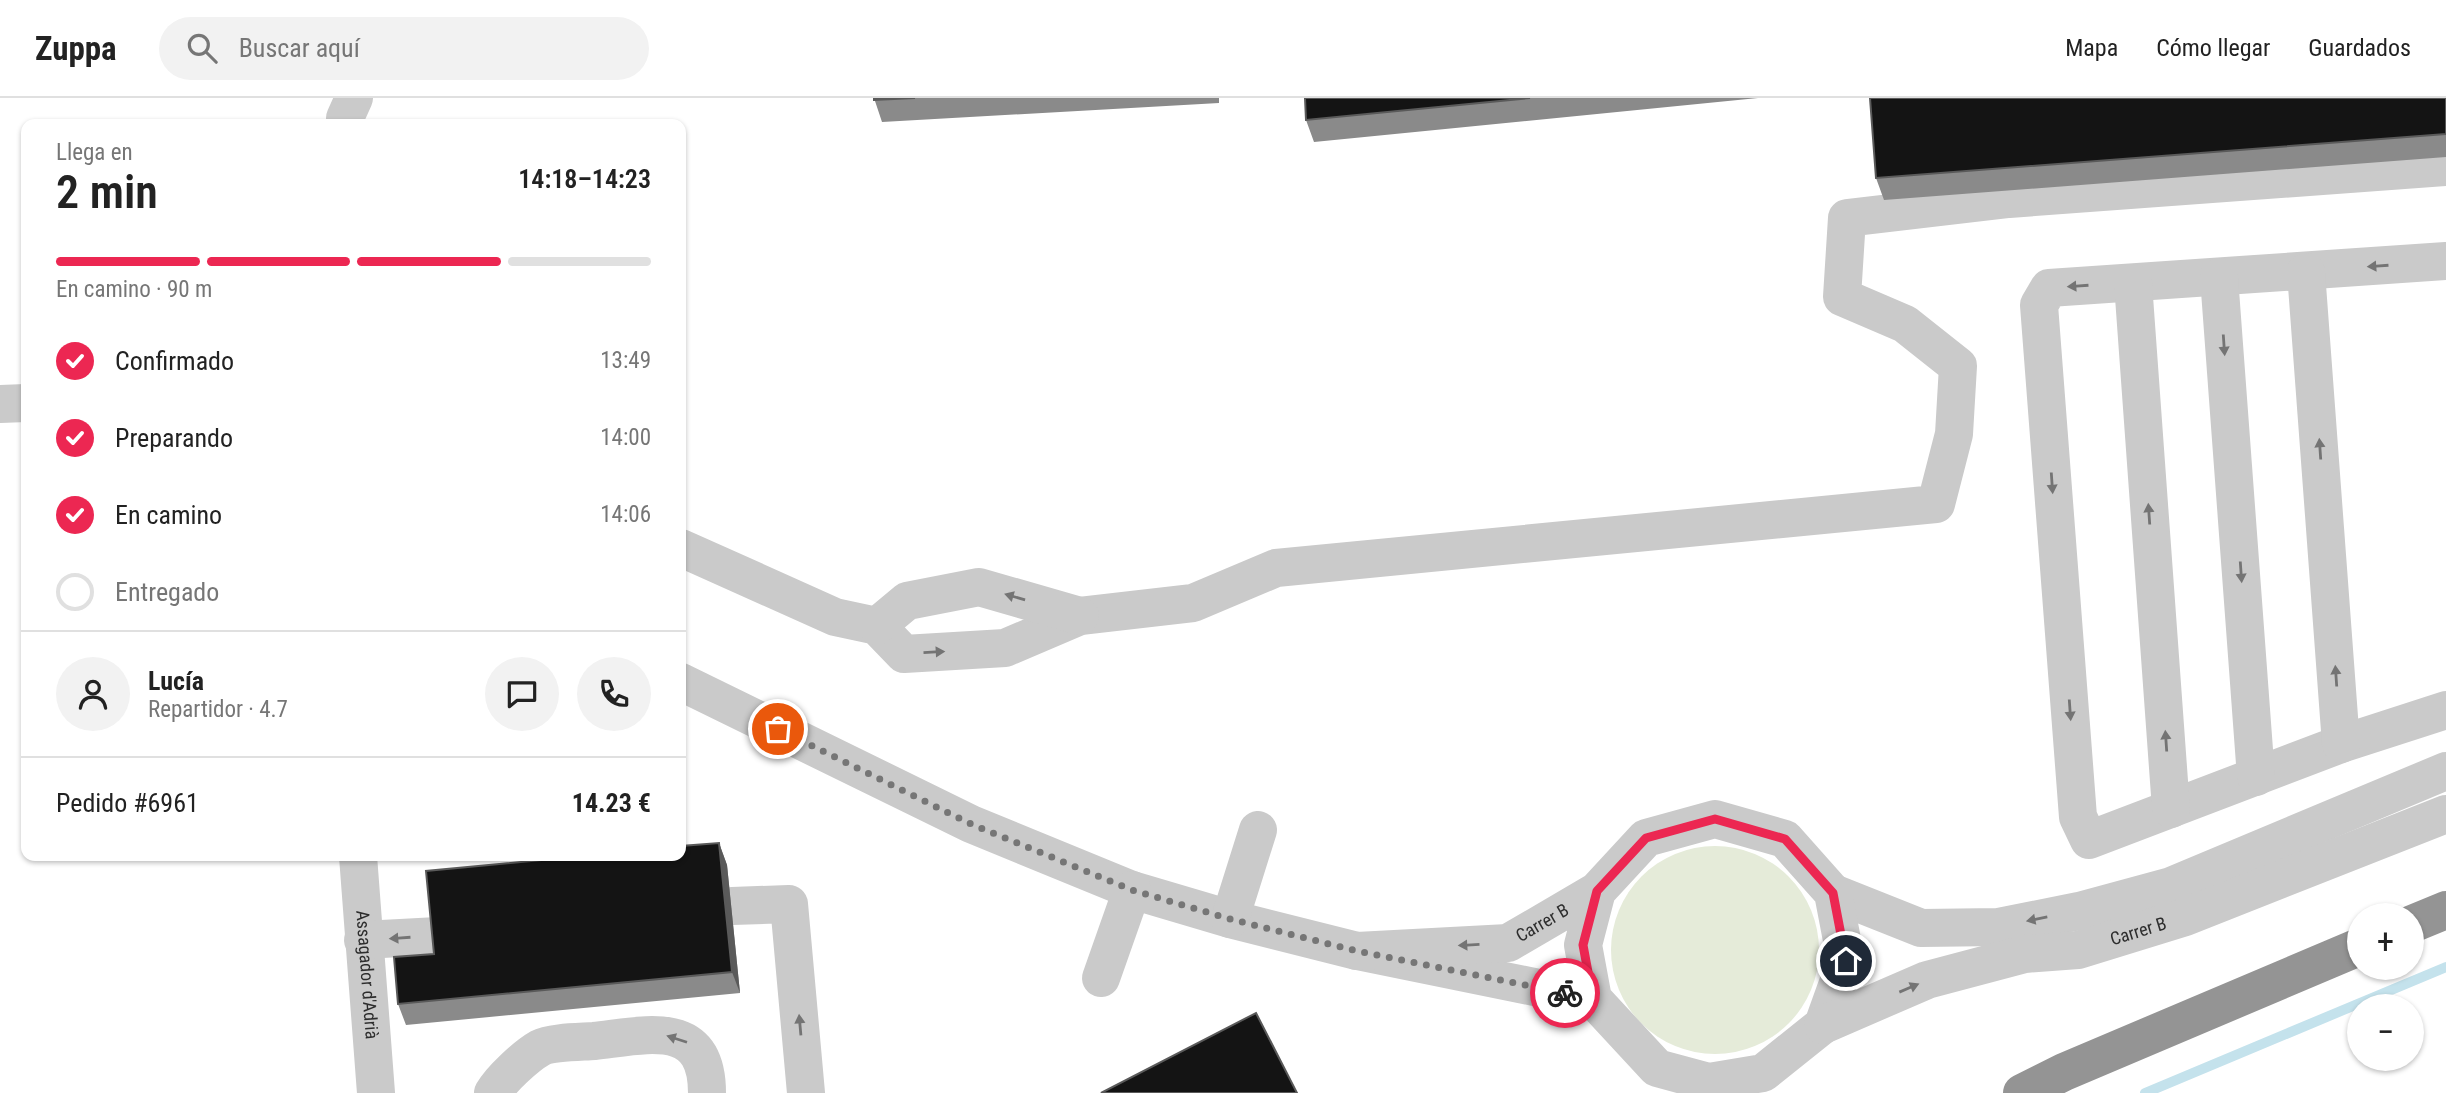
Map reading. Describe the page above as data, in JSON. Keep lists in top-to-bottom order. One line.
{"streets":{"street":["Carrer B","Assagador d'Adrià"]},"page":{"header":"Zuppa","search":"Buscar aquí","nav":["Mapa","Cómo llegar","Guardados"],"heading":["2 min","Llega en","14:18–14:23"],"panel":["Lucía","Repartidor · 4.7","Pedido #6961","14.23 €"],"bar":"En camino · 90 m","list":[["Confirmado","13:49"],["Preparando","14:00"],["En camino","14:06"],"Entregado"],"map_buttons":["+","−"]}}
